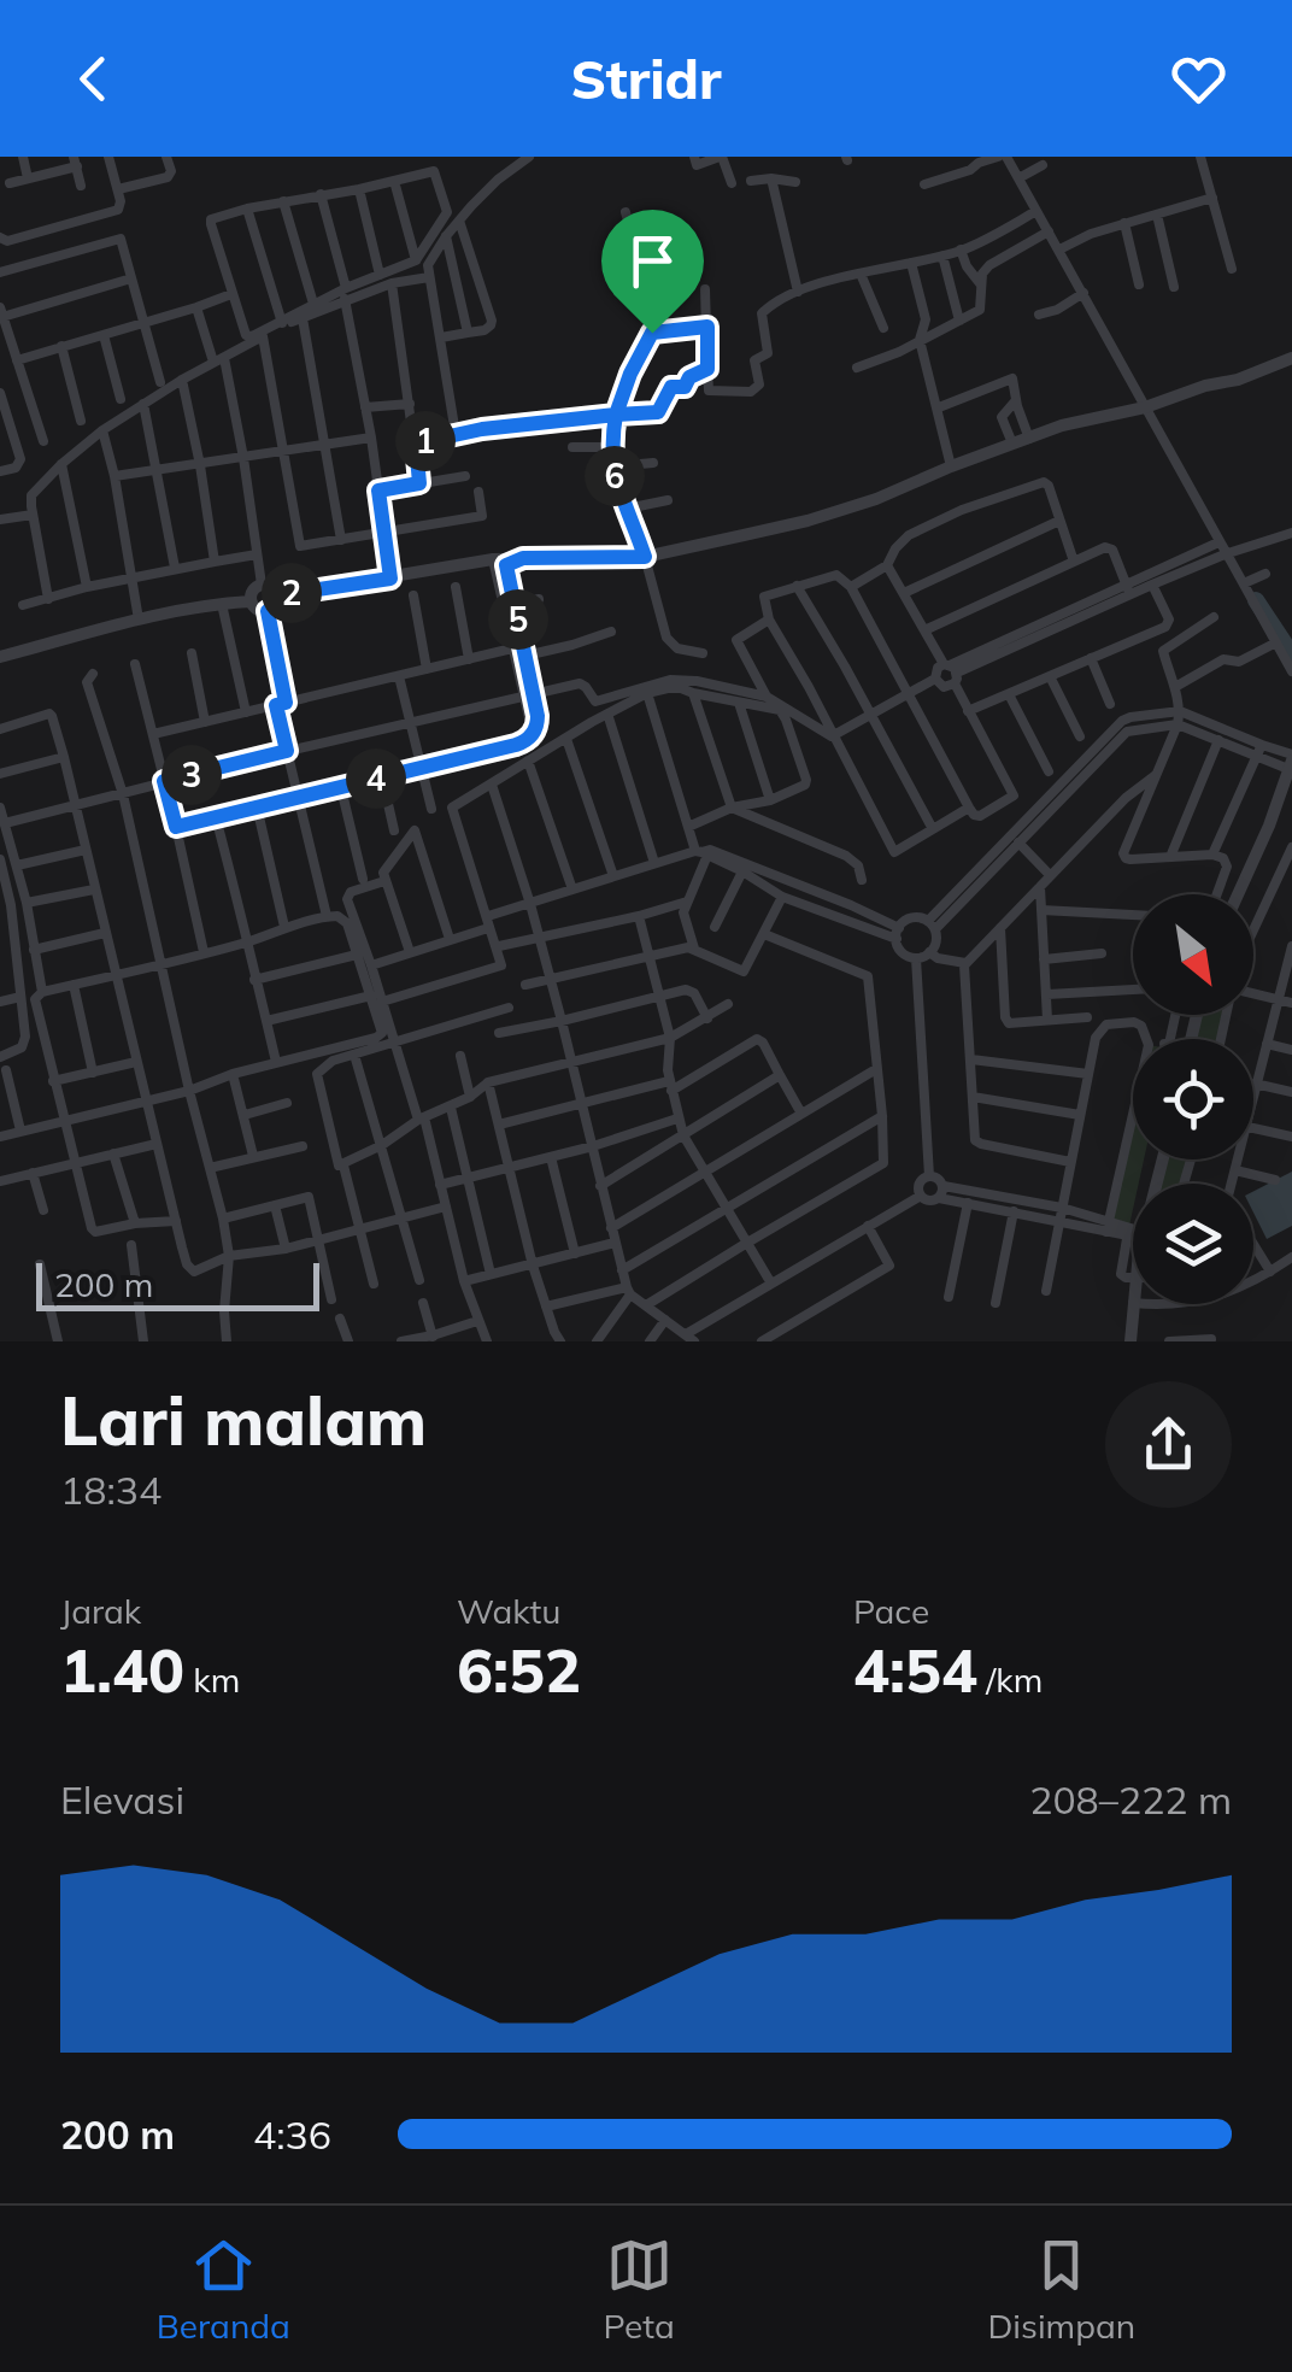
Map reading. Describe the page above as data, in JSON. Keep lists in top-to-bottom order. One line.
{"scale_bar":"200 m","north":"bottom right","page":{"header":"Stridr","pins":["1","6","2","5","3","4"],"scale":"200 m","heading":["Lari malam","18:34"],"stats":[["Jarak","1.40 km"],["Waktu","6:52"],["Pace","4:54 /km"]],"chart":["Elevasi","208–222 m"],"list":[{"name":"200 m","note":"4:36"}],"tabs":["Beranda","Peta","Disimpan"]}}
